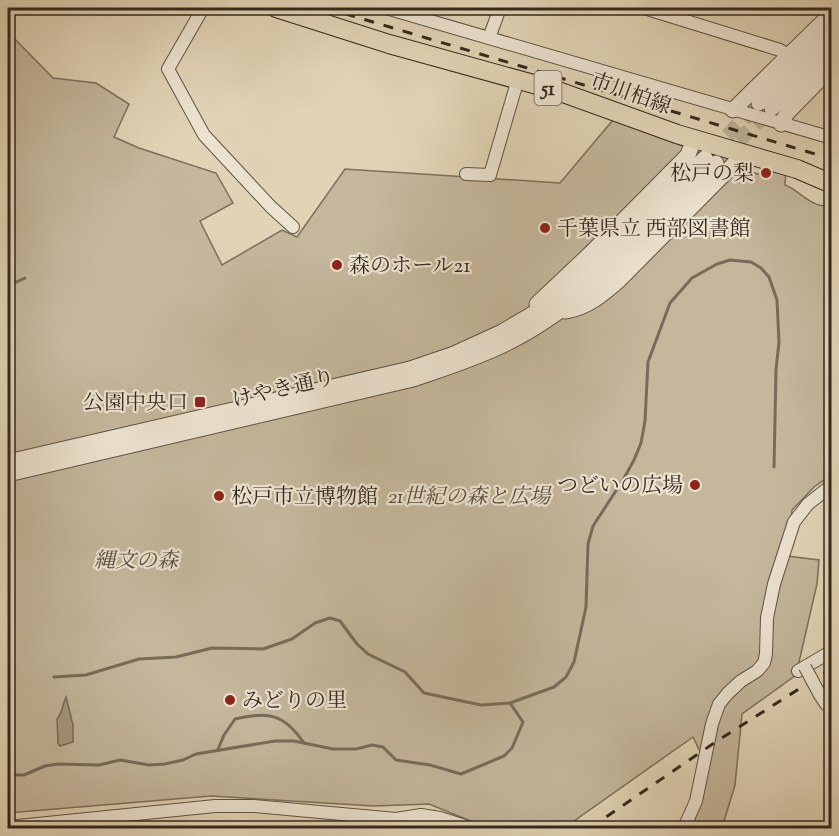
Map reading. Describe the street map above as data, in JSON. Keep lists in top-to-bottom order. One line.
{"streets":{"main road":["51","市川柏線"],"street":["けやき通り"]},"parks":["21世紀の森と広場","縄文の森"],"places":{"other":["松戸の梨","千葉県立 西部図書館","森のホール21","つどいの広場","松戸市立博物館","みどりの里"],"transit":["公園中央口"]}}
